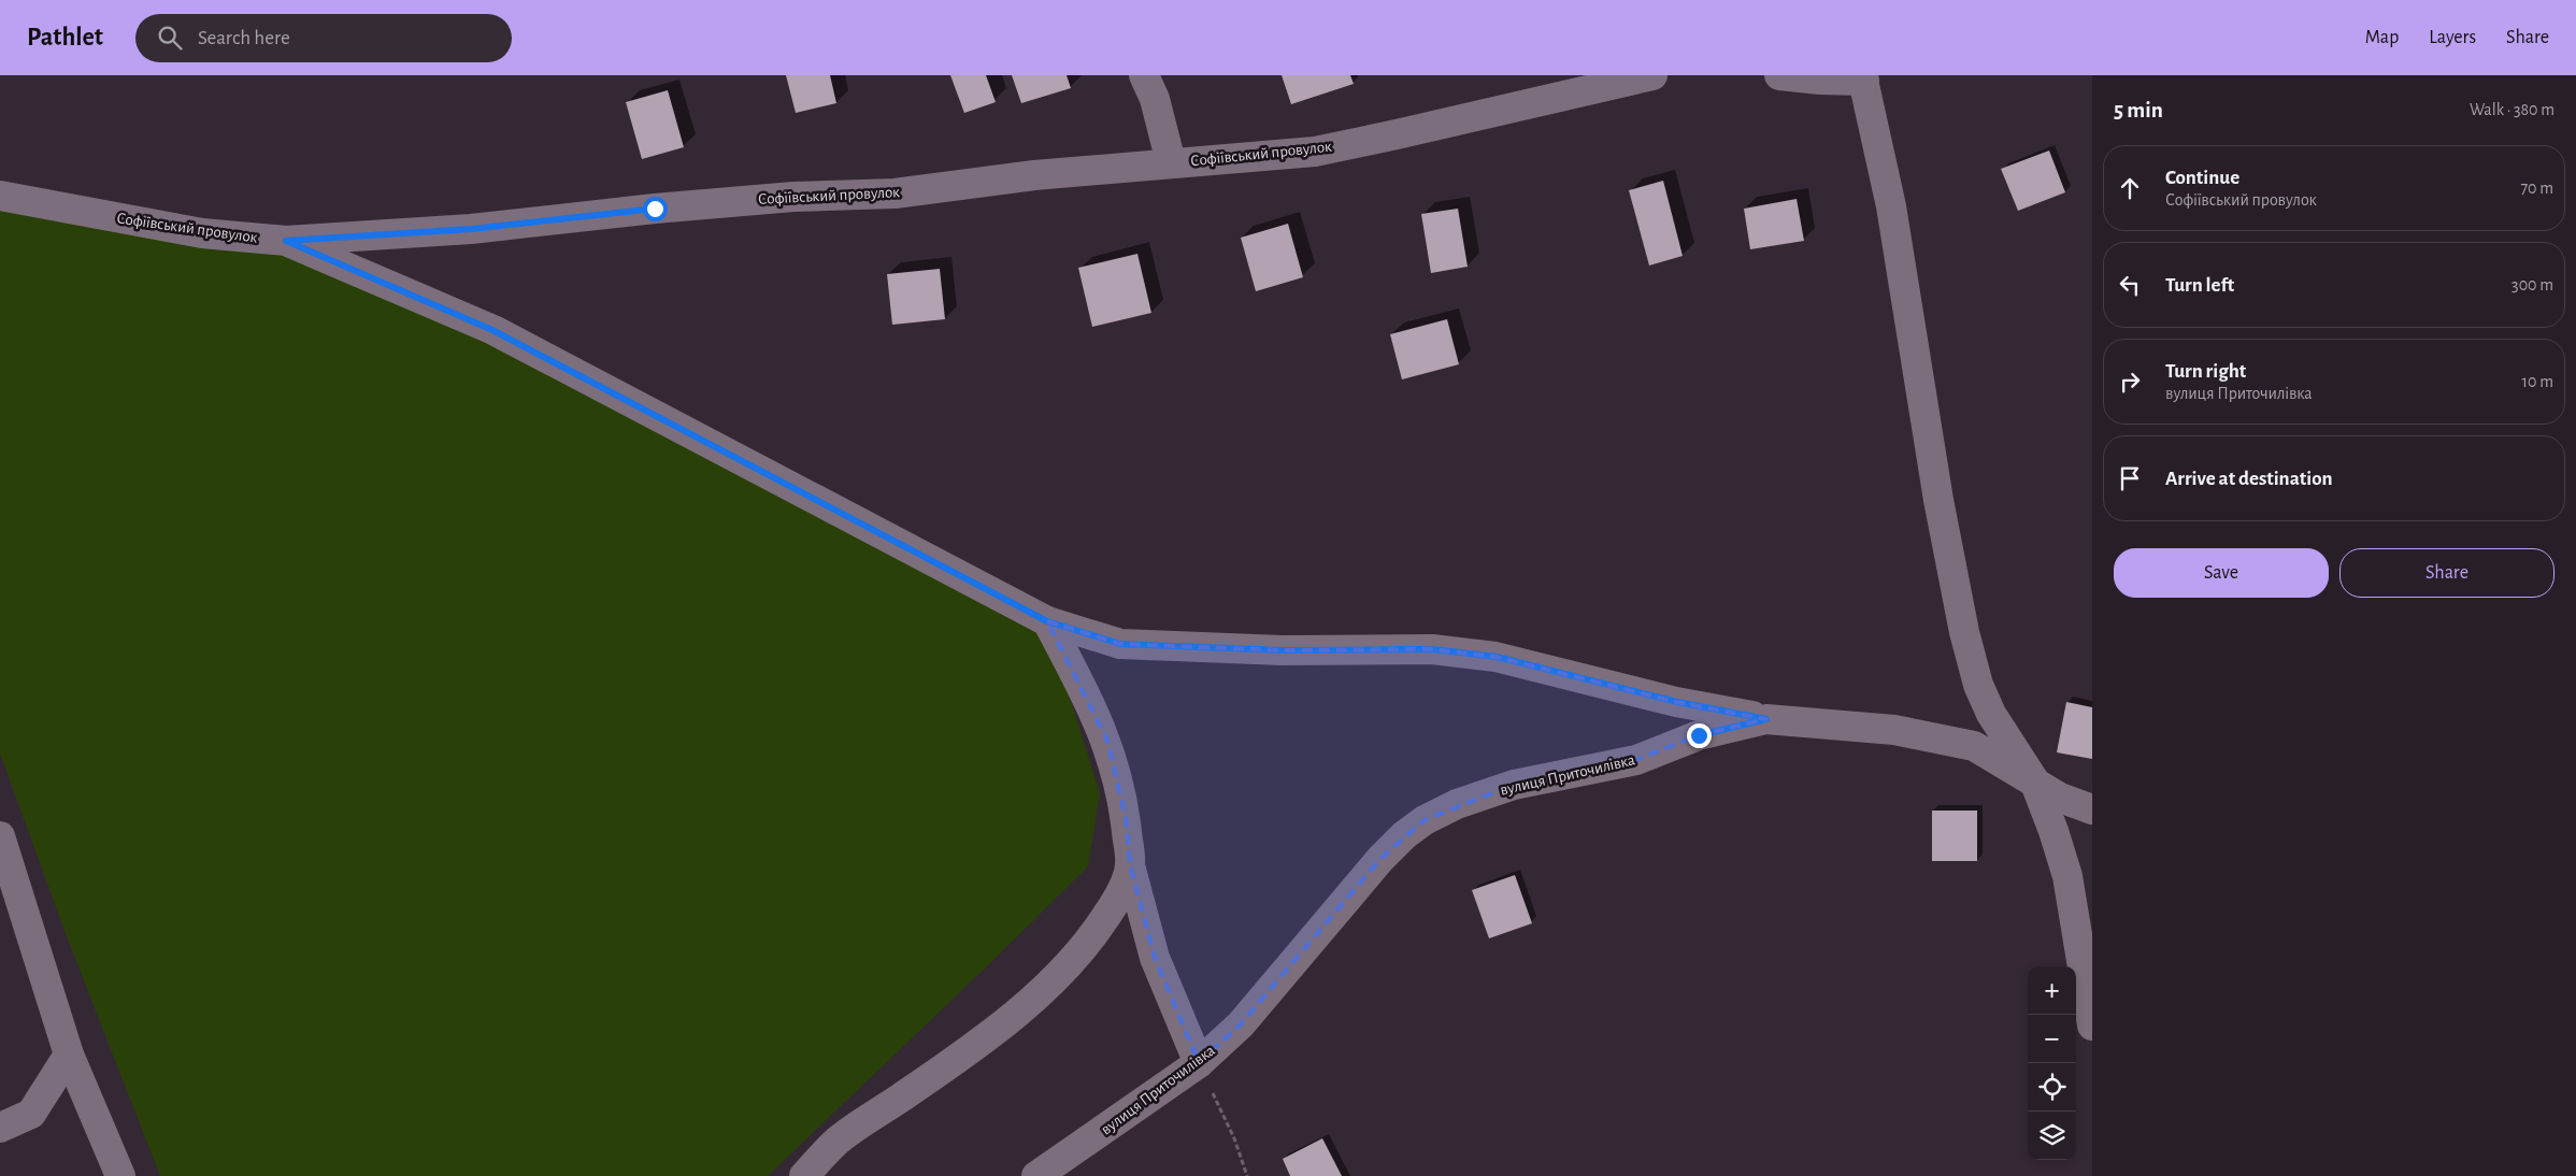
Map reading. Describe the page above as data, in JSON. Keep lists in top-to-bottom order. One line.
{"streets":{"street":["Софіївський провулок","вулиця Приточилівка"]},"page":{"header":"Pathlet","search":"Search here","nav":["Map","Layers","Share"],"heading":["5 min","Walk · 380 m"],"list":[["Continue","Софіївський провулок","70 m"],["Turn left","300 m"],["Turn right","вулиця Приточилівка","10 m"],"Arrive at destination"],"buttons":["Save","Share"],"map_buttons":["+","−"]}}
